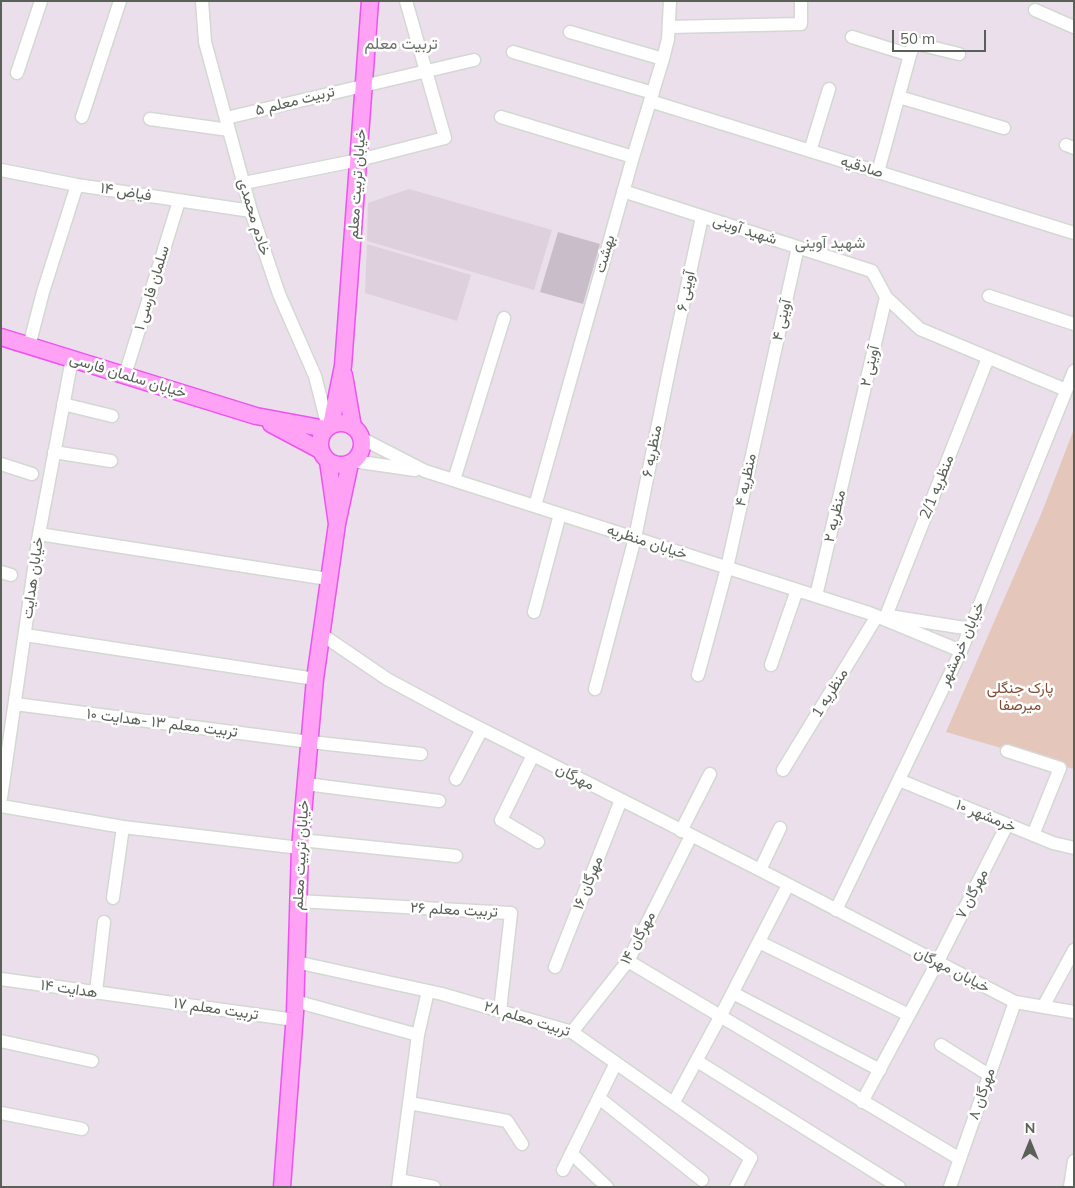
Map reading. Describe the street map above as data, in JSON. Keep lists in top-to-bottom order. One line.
{"streets":{"main road":["خیابان تربیت معلم","خیابان سلمان فارسی"],"street":["تربیت معلم ۵","صادقیه","فیاض ۱۴","خادم محمدی","شهید آوینی","بهشت","سلمان فارسی ۱","آوینی ۶","آوینی ۴","آوینی ۲","منظریه ۶","منظریه ۴","منظریه 2/1","منظریه ۲","خیابان منظریه","خیابان هدایت","خیابان خرمشهر","منظریه 1","تربیت معلم ۱۳ -هدایت ۱۰","مهرگان","خرمشهر ۱۰","مهرگان ۱۶","مهرگان ۷","تربیت معلم ۲۶","مهرگان ۱۴","خیابان مهرگان","هدایت ۱۴","تربیت معلم ۱۷","تربیت معلم ۲۸","مهرگان ۸"]},"crossings":[["تربیت معلم ۵","خیابان تربیت معلم"],["تربیت معلم ۵","خادم محمدی"],["صادقیه","بهشت"],["خیابان تربیت معلم","تربیت معلم ۱۳ -هدایت ۱۰"],["خیابان تربیت معلم","مهرگان"],["خیابان تربیت معلم","تربیت معلم ۲۶"],["خیابان تربیت معلم","تربیت معلم ۱۷"],["خیابان تربیت معلم","تربیت معلم ۲۸"],["فیاض ۱۴","خادم محمدی"],["فیاض ۱۴","سلمان فارسی ۱"],["شهید آوینی","بهشت"],["شهید آوینی","آوینی ۶"],["شهید آوینی","آوینی ۴"],["شهید آوینی","آوینی ۲"],["شهید آوینی","منظریه 2/1"],["شهید آوینی","خیابان خرمشهر"],["بهشت","خیابان منظریه"],["سلمان فارسی ۱","خیابان سلمان فارسی"],["آوینی ۶","منظریه ۶"],["آوینی ۴","منظریه ۴"],["آوینی ۲","منظریه ۲"],["خیابان سلمان فارسی","خیابان هدایت"],["منظریه ۶","خیابان منظریه"],["منظریه ۴","خیابان منظریه"],["منظریه 2/1","خیابان منظریه"],["منظریه 2/1","منظریه 1"],["منظریه ۲","خیابان منظریه"],["خیابان منظریه","منظریه 1"],["خیابان هدایت","تربیت معلم ۱۳ -هدایت ۱۰"],["خیابان خرمشهر","مهرگان"],["خیابان خرمشهر","خرمشهر ۱۰"],["خیابان خرمشهر","خیابان مهرگان"],["مهرگان","مهرگان ۱۶"],["مهرگان","مهرگان ۱۴"],["مهرگان","خیابان مهرگان"],["خرمشهر ۱۰","مهرگان ۷"],["مهرگان ۷","خیابان مهرگان"],["تربیت معلم ۲۶","تربیت معلم ۲۸"],["مهرگان ۱۴","تربیت معلم ۲۸"],["خیابان مهرگان","مهرگان ۸"],["هدایت ۱۴","تربیت معلم ۱۷"]],"districts":["تربیت معلم","شهید آوینی"],"parks":["پارک جنگلی میرصفا"],"scale_bar":"50 m","north":"top"}
